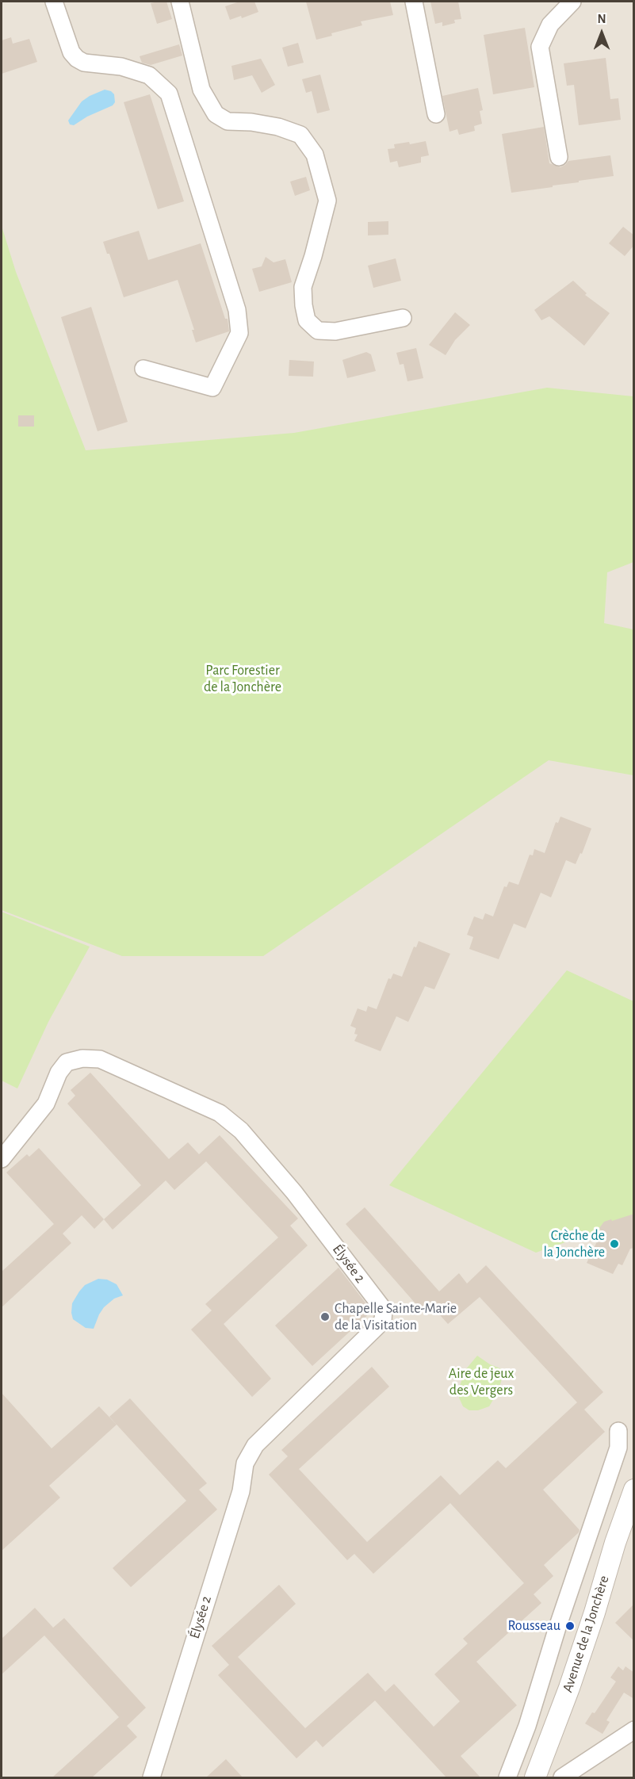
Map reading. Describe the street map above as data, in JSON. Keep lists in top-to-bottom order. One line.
{"streets":{"street":["Élysée 2","Avenue de la Jonchère"]},"parks":["Parc Forestier de la Jonchère","Aire de jeux des Vergers"],"places":["Crèche de la Jonchère","Chapelle Sainte-Marie de la Visitation","Rousseau"],"north":"top"}
